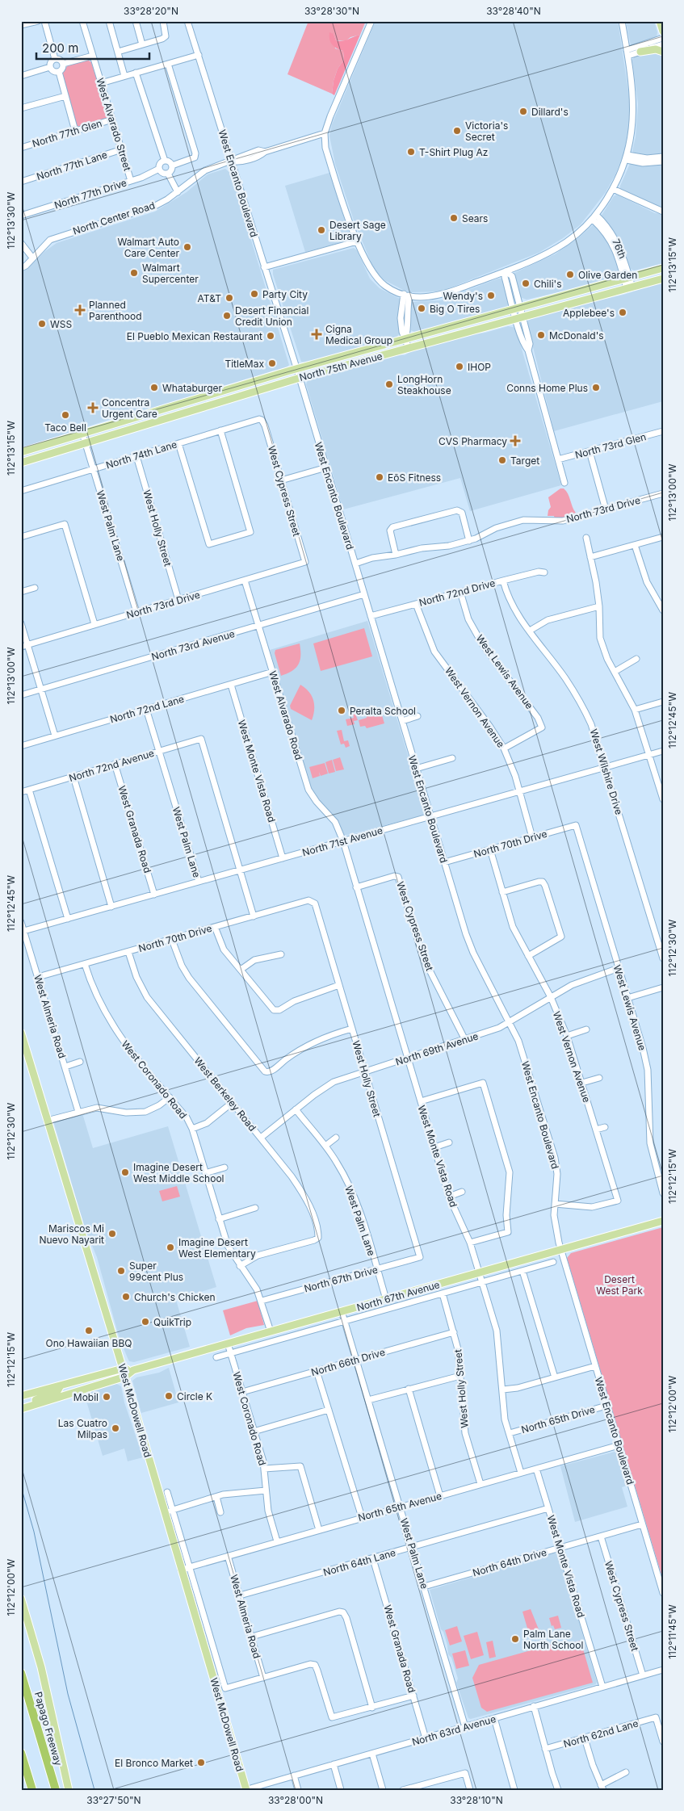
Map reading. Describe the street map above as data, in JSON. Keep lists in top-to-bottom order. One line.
{"streets":{"highway":["Papago Freeway"],"main road":["North 75th Avenue","North 67th Avenue","West McDowell Road"],"street":["West Alvarado Street","North 77th Glen","North 77th Lane","West Encanto Boulevard","North 77th Drive","North Center Road","76th","North 73rd Glen","North 74th Lane","West Cypress Street","North 73rd Drive","West Palm Lane","West Holly Street","North 72nd Drive","North 73rd Avenue","West Lewis Avenue","West Vernon Avenue","North 72nd Lane","West Alvarado Road","North 72nd Avenue","West Monte Vista Road","West Wilshire Drive","West Granada Road","North 71st Avenue","North 70th Drive","West Almeria Road","North 69th Avenue","West Coronado Road","West Berkeley Road","North 67th Drive","North 66th Drive","North 65th Drive","North 65th Avenue","North 64th Lane","North 64th Drive","North 63rd Avenue","North 62nd Lane"]},"crossings":[["West Alvarado Street","North 77th Glen"],["West Alvarado Street","North 77th Lane"],["West Alvarado Street","North 77th Drive"],["West Encanto Boulevard","North Center Road"],["West Encanto Boulevard","North 75th Avenue"],["West Encanto Boulevard","North 73rd Drive"],["West Encanto Boulevard","North 72nd Drive"],["West Encanto Boulevard","North 73rd Avenue"],["West Encanto Boulevard","West Vernon Avenue"],["West Encanto Boulevard","North 71st Avenue"],["West Encanto Boulevard","North 70th Drive"],["West Encanto Boulevard","North 69th Avenue"],["West Encanto Boulevard","North 67th Avenue"],["West Encanto Boulevard","North 65th Drive"],["West Encanto Boulevard","North 65th Avenue"],["West Encanto Boulevard","North 64th Drive"],["76th","North 75th Avenue"],["North 75th Avenue","West Palm Lane"],["North 74th Lane","West Cypress Street"],["North 74th Lane","West Palm Lane"],["North 74th Lane","West Holly Street"],["West Cypress Street","North 73rd Drive"],["West Cypress Street","West Monte Vista Road"],["West Cypress Street","North 69th Avenue"],["West Cypress Street","North 64th Drive"],["West Cypress Street","North 63rd Avenue"],["North 73rd Drive","West Palm Lane"],["North 73rd Drive","West Holly Street"],["North 73rd Drive","West Alvarado Road"],["West Palm Lane","North 72nd Lane"],["West Palm Lane","North 72nd Avenue"],["West Palm Lane","North 71st Avenue"],["West Palm Lane","North 69th Avenue"],["West Palm Lane","North 67th Drive"],["West Palm Lane","North 67th Avenue"],["West Palm Lane","North 66th Drive"],["West Palm Lane","North 65th Avenue"],["West Palm Lane","North 64th Lane"],["West Palm Lane","North 64th Drive"],["West Palm Lane","North 63rd Avenue"],["West Holly Street","North 70th Drive"],["West Holly Street","North 69th Avenue"],["West Holly Street","North 67th Drive"],["West Holly Street","North 67th Avenue"],["West Holly Street","North 66th Drive"],["West Holly Street","North 65th Avenue"],["North 72nd Drive","West Lewis Avenue"],["North 72nd Drive","West Vernon Avenue"],["North 72nd Drive","West Wilshire Drive"],["North 73rd Avenue","West Alvarado Road"],["West Lewis Avenue","West Vernon Avenue"],["West Lewis Avenue","North 70th Drive"],["West Lewis Avenue","North 69th Avenue"],["West Vernon Avenue","North 71st Avenue"],["West Vernon Avenue","North 70th Drive"],["West Vernon Avenue","North 69th Avenue"],["North 72nd Lane","West Alvarado Road"],["North 72nd Lane","West Monte Vista Road"],["West Alvarado Road","West Monte Vista Road"],["West Alvarado Road","North 71st Avenue"],["North 72nd Avenue","West Granada Road"],["North 72nd Avenue","North 71st Avenue"],["West Monte Vista Road","North 71st Avenue"],["West Monte Vista Road","North 69th Avenue"],["West Monte Vista Road","North 67th Avenue"],["West Monte Vista Road","North 65th Drive"],["West Monte Vista Road","North 65th Avenue"],["West Monte Vista Road","North 64th Lane"],["West Monte Vista Road","North 64th Drive"],["West Monte Vista Road","North 63rd Avenue"],["West Wilshire Drive","North 71st Avenue"],["West Granada Road","North 71st Avenue"],["West Granada Road","North 64th Lane"],["West Granada Road","North 63rd Avenue"],["North 71st Avenue","West Almeria Road"],["North 70th Drive","West Almeria Road"],["North 70th Drive","West Coronado Road"],["North 70th Drive","West Berkeley Road"],["West Almeria Road","West McDowell Road"],["West Almeria Road","North 65th Avenue"],["West Almeria Road","North 64th Lane"],["North 69th Avenue","West Berkeley Road"],["West Coronado Road","West Berkeley Road"],["West Coronado Road","North 67th Drive"],["West Coronado Road","North 67th Avenue"],["West Coronado Road","North 66th Drive"],["West Coronado Road","North 65th Avenue"],["North 67th Avenue","West McDowell Road"],["West McDowell Road","North 65th Avenue"],["West McDowell Road","North 63rd Avenue"]],"parks":["Desert West Park"],"places":{"other":["Dillard's","Victoria's Secret","T-Shirt Plug Az","Sears","Desert Sage Library","Walmart Auto Care Center","Walmart Supercenter","Olive Garden","Chili's","Party City","Wendy's","AT&T","Big O Tires","Applebee's","Desert Financial Credit Union","WSS","McDonald's","El Pueblo Mexican Restaurant","TitleMax","IHOP","LongHorn Steakhouse","Whataburger","Conns Home Plus","Taco Bell","Target","EōS Fitness","Peralta School","Imagine Desert West Middle School","Mariscos Mi Nuevo Nayarit","Imagine Desert West Elementary","Super 99cent Plus","Church's Chicken","QuikTrip","Ono Hawaiian BBQ","Circle K","Mobil","Las Cuatro Milpas","Palm Lane North School","El Bronco Market"],"health":["Planned Parenthood","Cigna Medical Group","Concentra Urgent Care","CVS Pharmacy"]},"scale_bar":"200 m","coordinates":["33°28'20\"N","33°28'30\"N","33°28'40\"N","112°13'30\"W","112°13'15\"W","112°13'00\"W","112°12'45\"W","112°12'30\"W","112°12'15\"W","112°12'00\"W","112°11'45\"W","33°27'50\"N","33°28'00\"N","33°28'10\"N"]}
